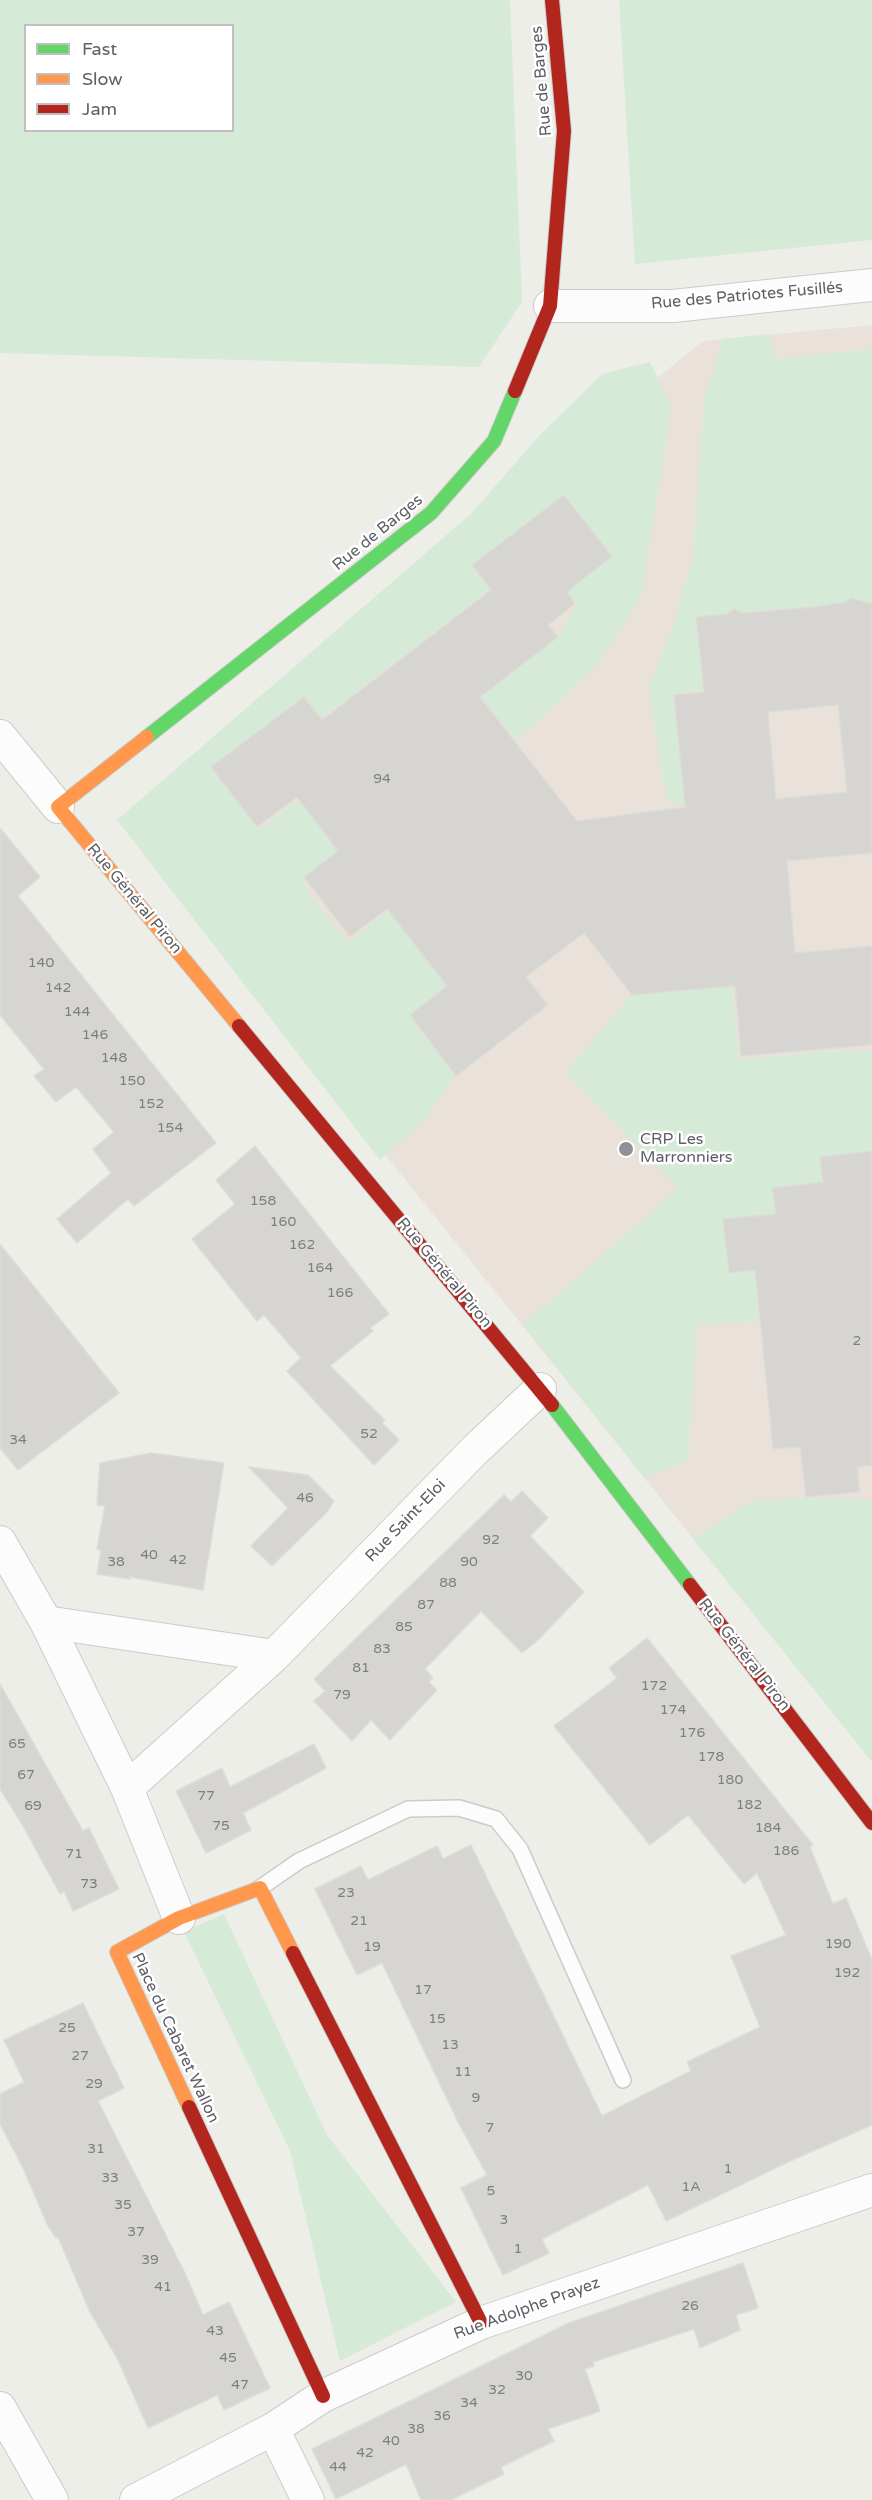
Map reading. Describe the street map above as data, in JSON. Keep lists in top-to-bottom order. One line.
{"streets":{"street":["Rue de Barges","Rue des Patriotes Fusillés","Rue Général Piron","Rue Saint-Eloi","Place du Cabaret Wallon","Rue Adolphe Prayez"]},"crossings":[["Rue de Barges","Rue des Patriotes Fusillés"],["Rue de Barges","Rue Général Piron"],["Rue Général Piron","Rue Saint-Eloi"],["Place du Cabaret Wallon","Rue Adolphe Prayez"]],"places":["CRP Les Marronniers"],"house_numbers":["94","140","142","144","146","148","150","152","154","158","160","162","164","166","2","52","34","46","92","40","42","38","90","88","87","85","83","81","172","79","174","176","65","178","67","180","77","182","69","75","184","186","71","73","23","21","190","19","192","17","15","25","13","27","11","29","9","7","31","1","33","1A","5","35","3","37","1","39","41","26","43","45","30","47","32","34","36","38","40","42","44"],"legend":["Fast","Slow","Jam"]}
